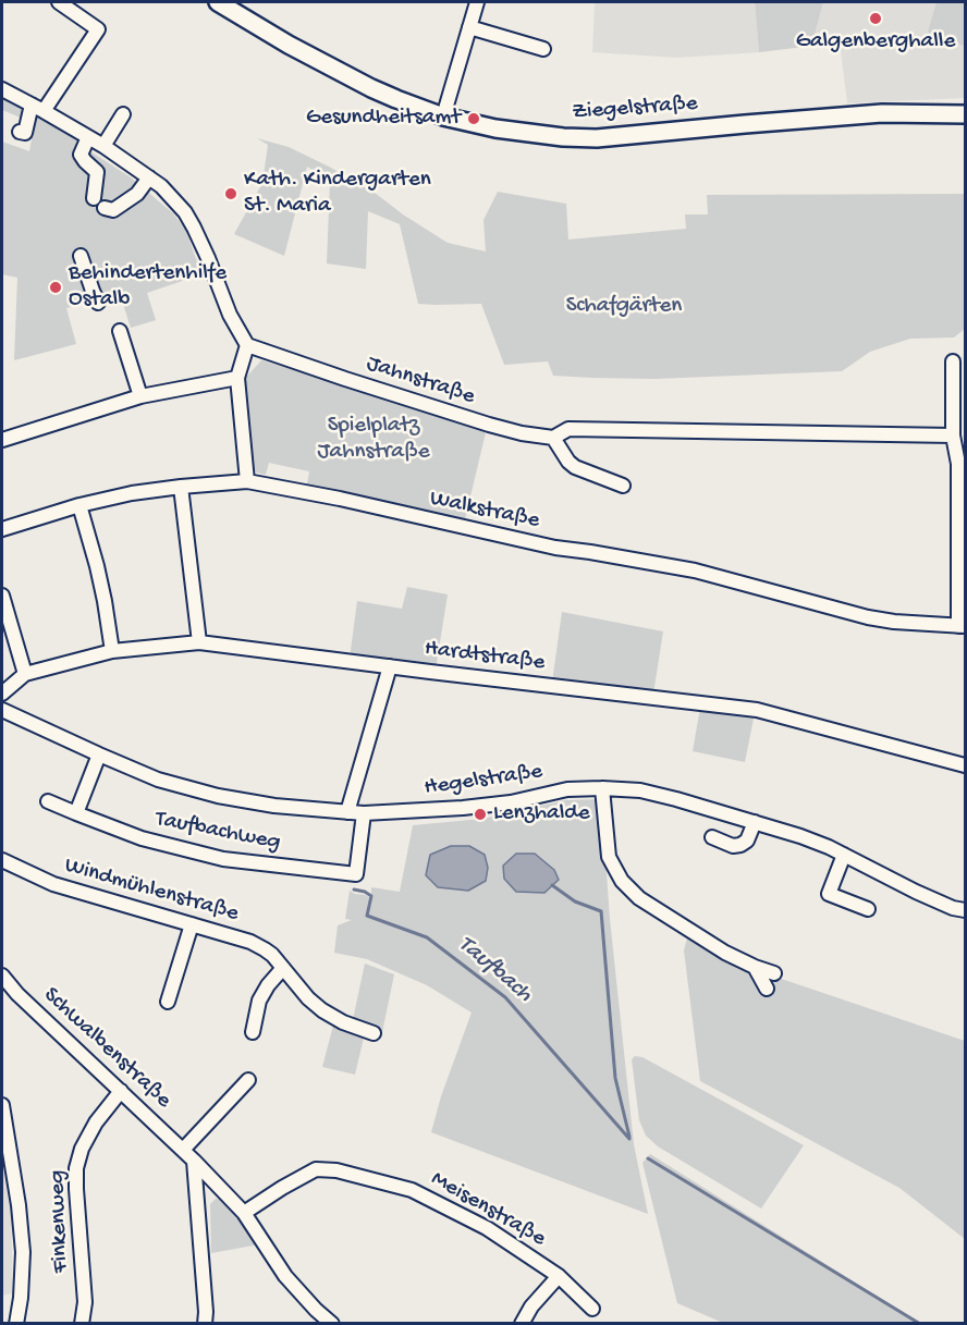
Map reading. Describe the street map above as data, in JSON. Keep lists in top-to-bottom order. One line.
{"streets":{"main road":["Ziegelstraße"],"street":["Jahnstraße","Walkstraße","Hardtstraße","Hegelstraße","Taufbachweg","Windmühlenstraße","Schwalbenstraße","Meisenstraße","Finkenweg"]},"crossings":[["Hegelstraße","Taufbachweg"],["Schwalbenstraße","Meisenstraße"],["Schwalbenstraße","Finkenweg"]],"water":["Taufbach"],"parks":["Schafgärten","Spielplatz Jahnstraße"],"places":["Galgenberghalle","Gesundheitsamt","Kath. Kindergarten St. Maria","Behindertenhilfe Ostalb","Lenzhalde"]}
